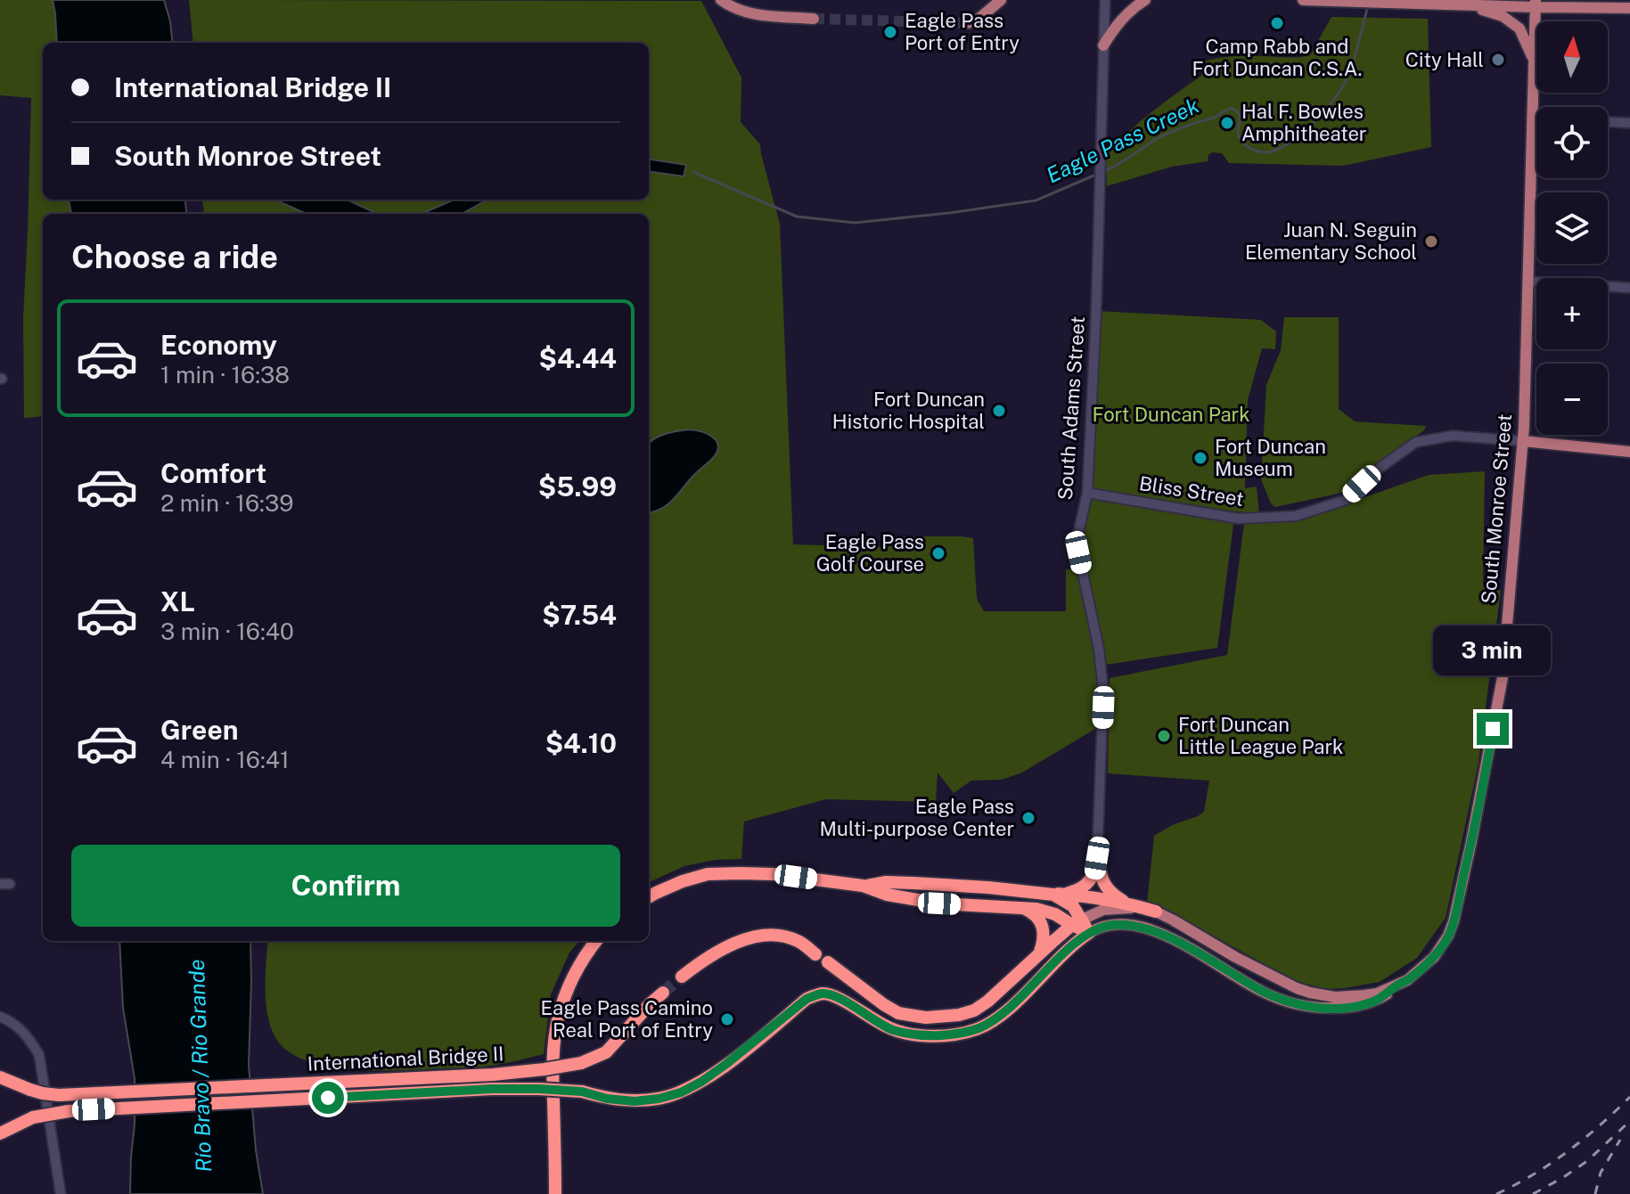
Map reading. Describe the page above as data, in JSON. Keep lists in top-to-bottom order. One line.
{"streets":{"highway":["International Bridge II"],"main road":["South Monroe Street"],"street":["South Adams Street","Bliss Street"]},"crossings":[["South Adams Street","Bliss Street"],["Bliss Street","South Monroe Street"]],"water":["Eagle Pass Creek","Río Bravo / Rio Grande"],"parks":["Fort Duncan Park"],"places":["Camp Rabb and Fort Duncan C.S.A.","Eagle Pass Port of Entry","City Hall","Hal F. Bowles Amphitheater","Juan N. Seguin Elementary School","Fort Duncan Historic Hospital","Fort Duncan Museum","Eagle Pass Golf Course","Fort Duncan Little League Park","Eagle Pass Multi-purpose Center","Eagle Pass Camino Real Port of Entry"],"north":"top","page":{"map_buttons":["+","−"],"banner":["International Bridge II","South Monroe Street"],"heading":"Choose a ride","list":[{"name":"Economy","note":"1 min · 16:38","value":"$4.44"},{"name":"Comfort","note":"2 min · 16:39","value":"$5.99"},{"name":"XL","note":"3 min · 16:40","value":"$7.54"},{"name":"Green","note":"4 min · 16:41","value":"$4.10"}],"bubble":"3 min","buttons":"Confirm"}}
